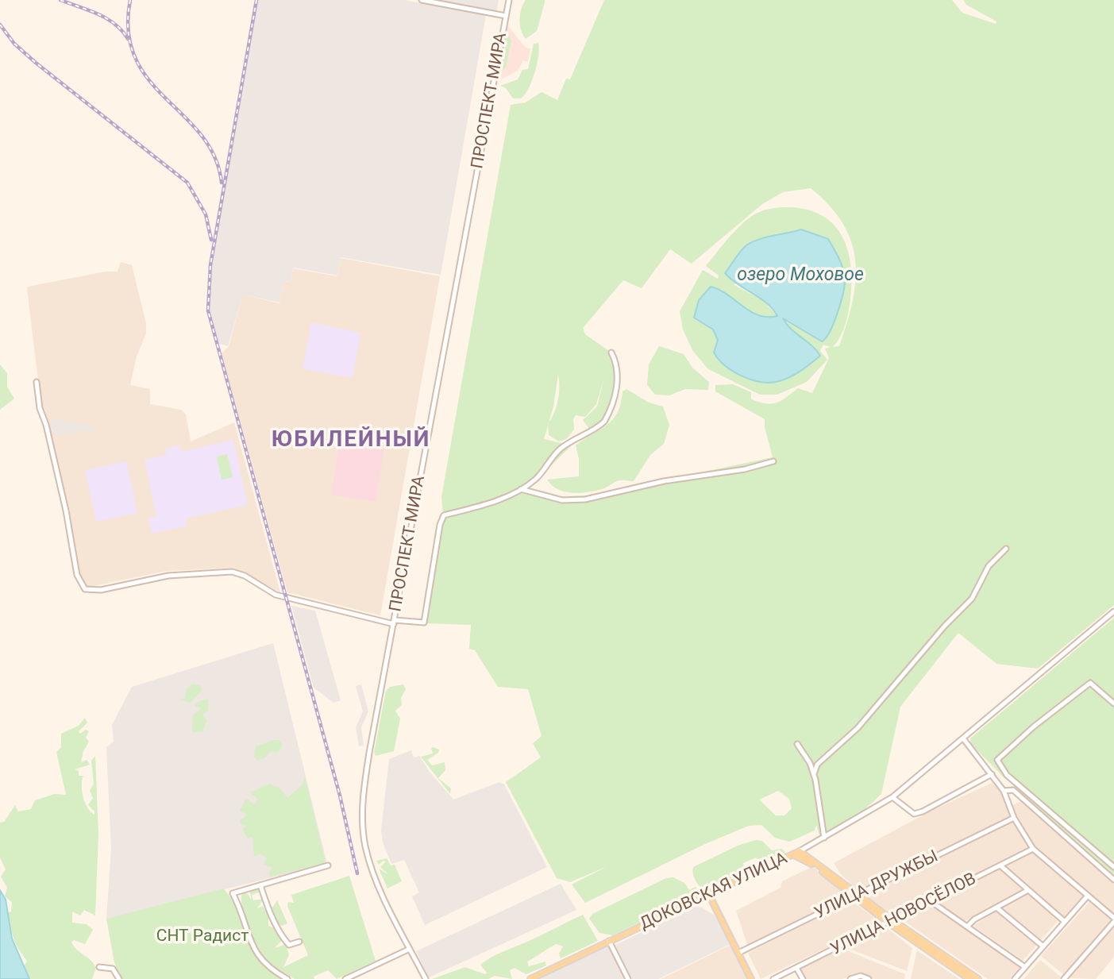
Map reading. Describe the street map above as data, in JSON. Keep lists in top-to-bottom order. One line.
{"streets":{"main road":["ДОКОВСКАЯ УЛИЦА"],"street":["ПРОСПЕКТ МИРА","УЛИЦА ДРУЖБЫ","УЛИЦА НОВОСЁЛОВ"]},"districts":["ЮБИЛЕЙНЫЙ"],"water":["озеро Моховое"],"parks":["СНТ Радист"]}
